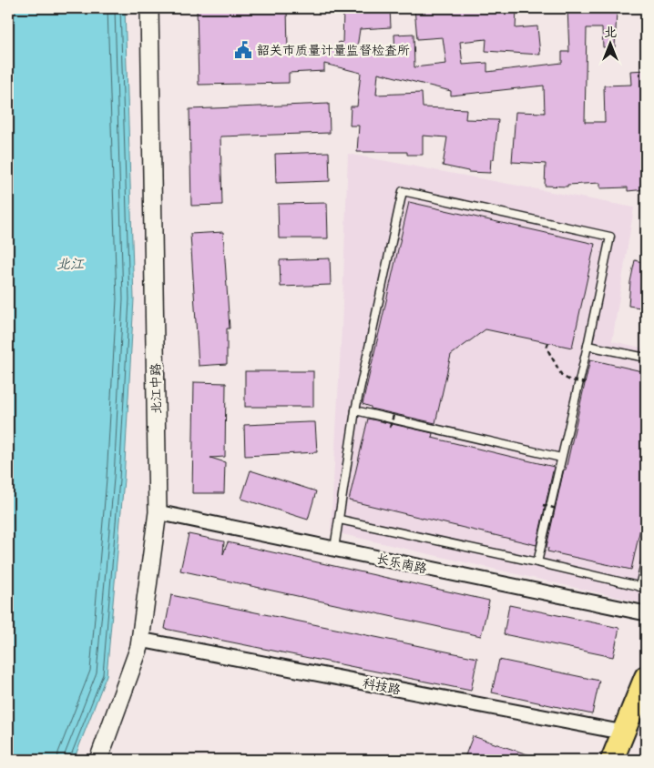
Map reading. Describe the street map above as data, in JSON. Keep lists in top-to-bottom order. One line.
{"streets":{"street":["北江中路","长乐南路","科技路"]},"crossings":[["北江中路","长乐南路"],["北江中路","科技路"]],"water":["北江"],"places":{"public building":["韶关市质量计量监督检查所"]},"north":"top"}
